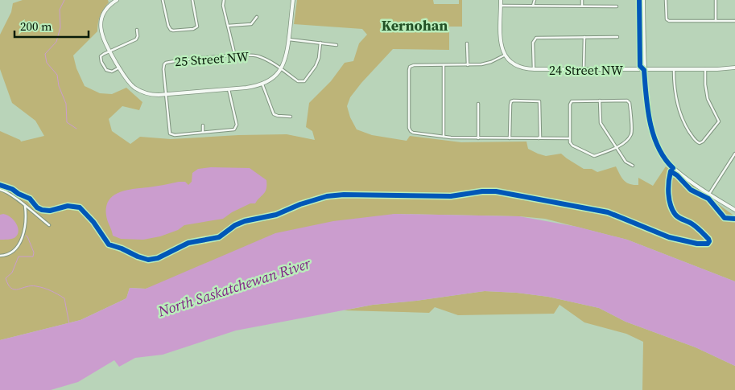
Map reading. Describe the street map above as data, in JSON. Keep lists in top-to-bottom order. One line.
{"streets":{"street":["25 Street NW","24 Street NW"]},"districts":["Kernohan"],"water":["North Saskatchewan River"],"scale_bar":"200 m"}
